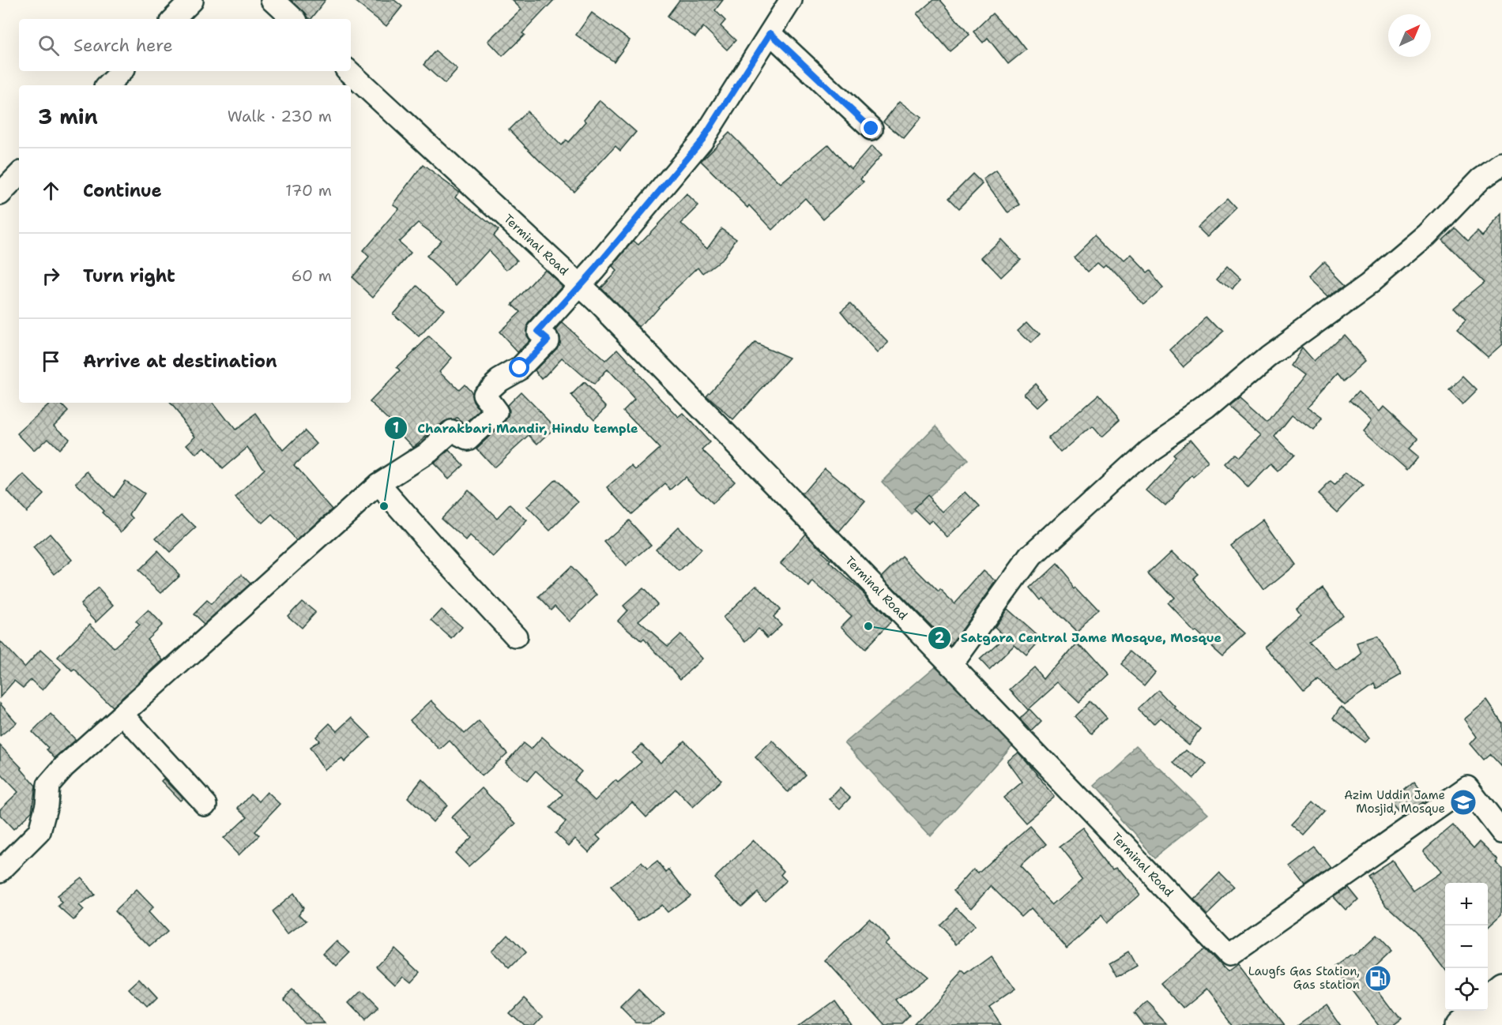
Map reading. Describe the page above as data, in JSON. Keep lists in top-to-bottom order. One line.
{"streets":{"street":["Terminal Road"]},"places":{"other":["Charakbari Mandir, Hindu temple","Satgara Central Jame Mosque, Mosque"],"school or university":["Azim Uddin Jame Mosjid, Mosque"],"fuel station":["Laugfs Gas Station, Gas station"]},"north":"top right","page":{"search":"Search here","heading":["3 min","Walk · 230 m"],"list":[["Continue","170 m"],["Turn right","60 m"],"Arrive at destination"],"map_buttons":["+","−"]}}
